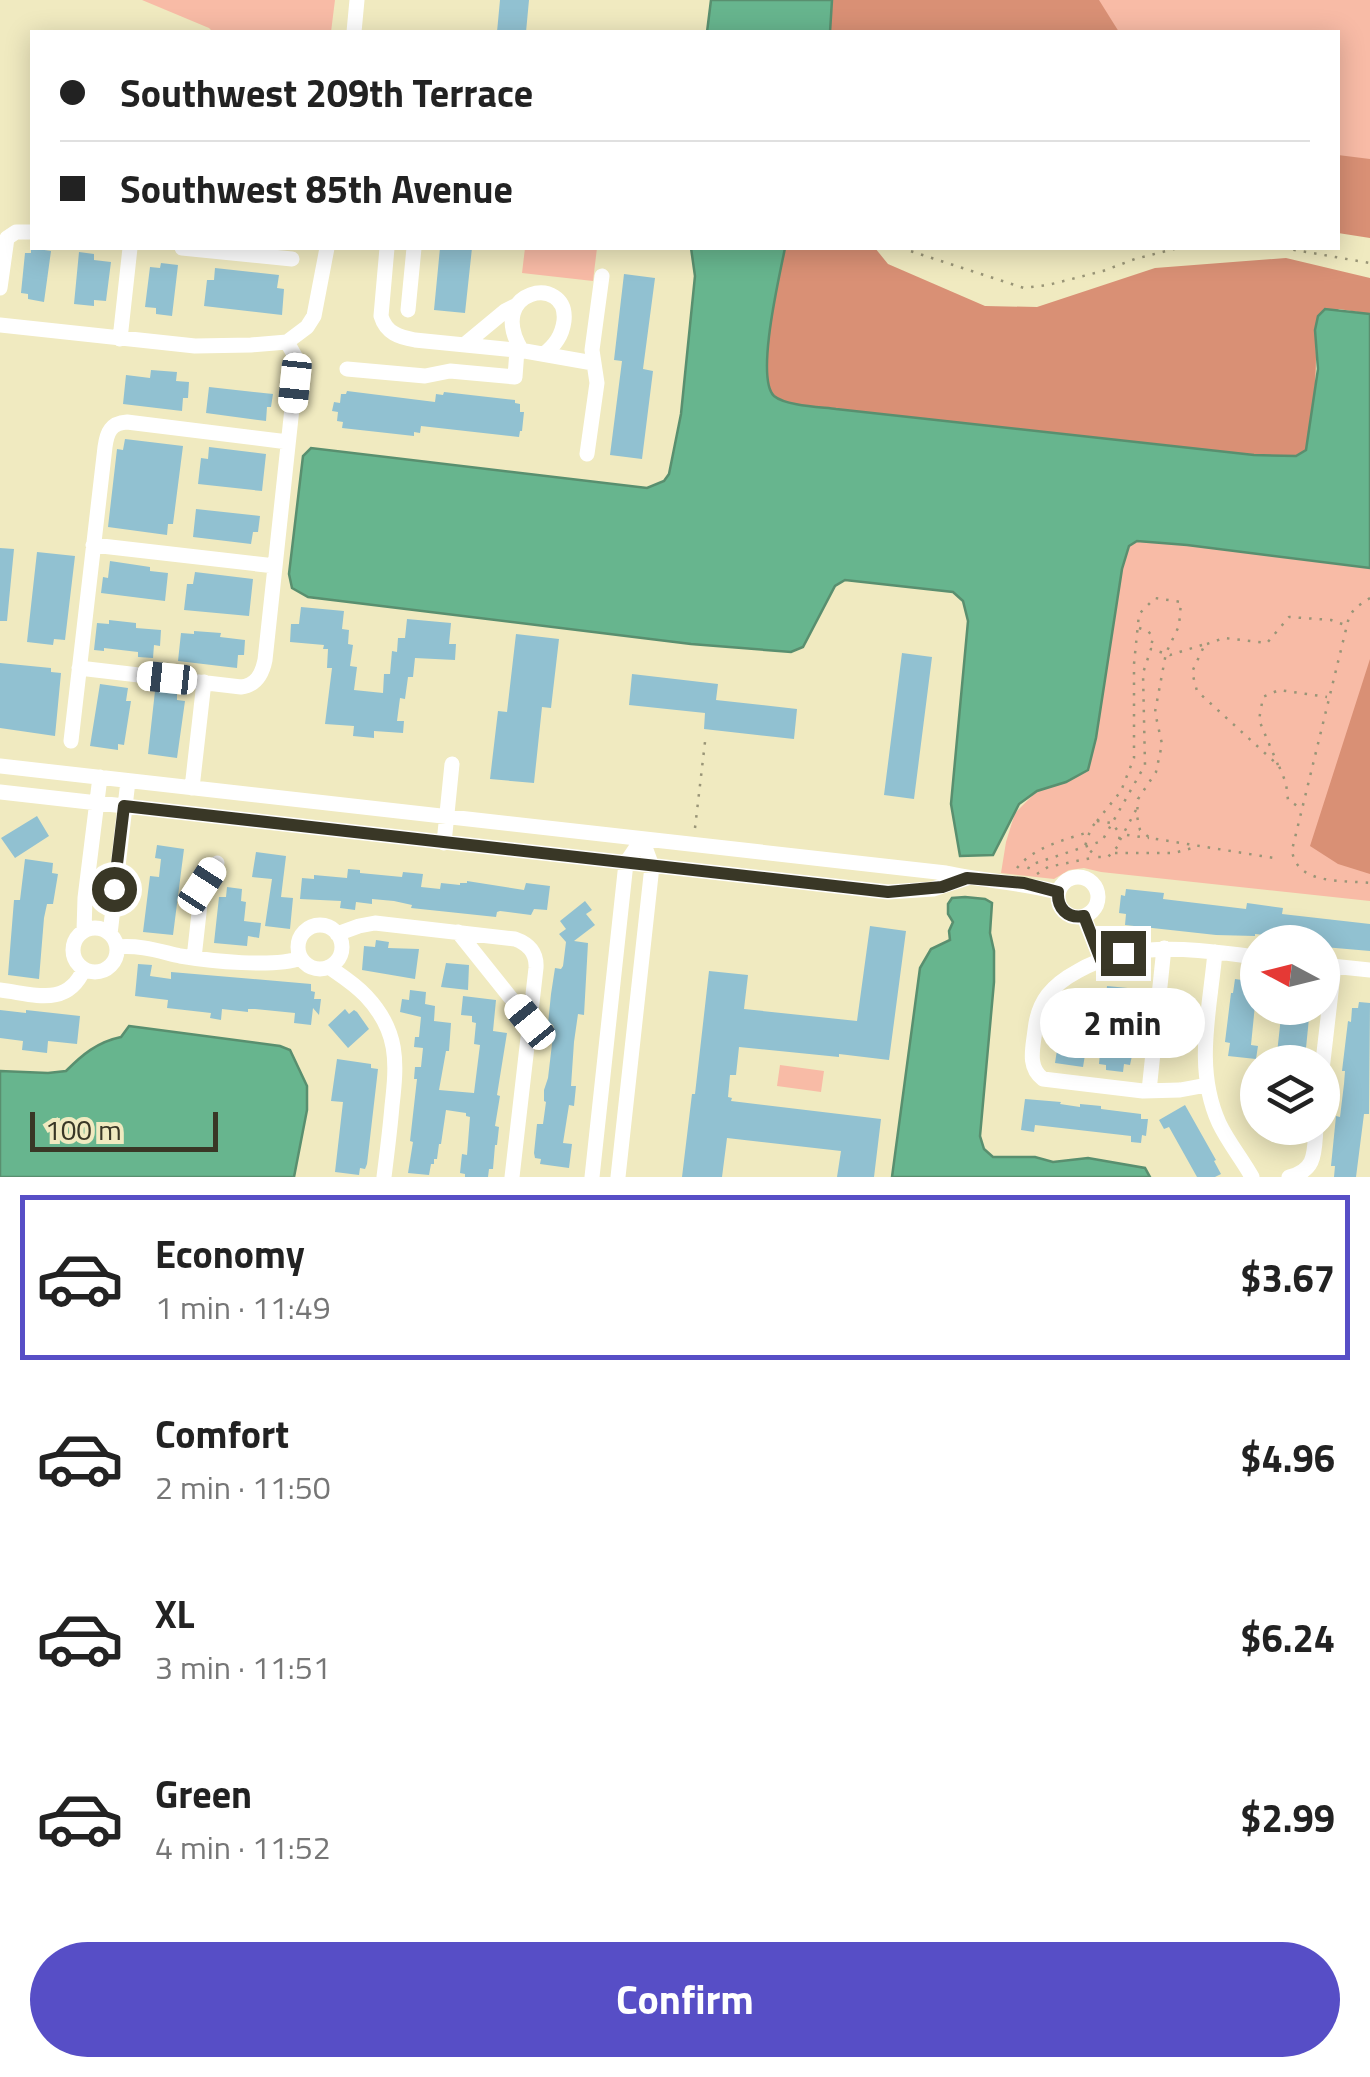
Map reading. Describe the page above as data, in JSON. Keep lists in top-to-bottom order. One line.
{"scale_bar":"100 m","north":"left","page":{"banner":["Southwest 209th Terrace","Southwest 85th Avenue"],"bubble":"2 min","scale":"100 m","list":[{"name":"Economy","note":"1 min · 11:49","value":"$3.67"},{"name":"Comfort","note":"2 min · 11:50","value":"$4.96"},{"name":"XL","note":"3 min · 11:51","value":"$6.24"},{"name":"Green","note":"4 min · 11:52","value":"$2.99"}],"buttons":"Confirm"}}
